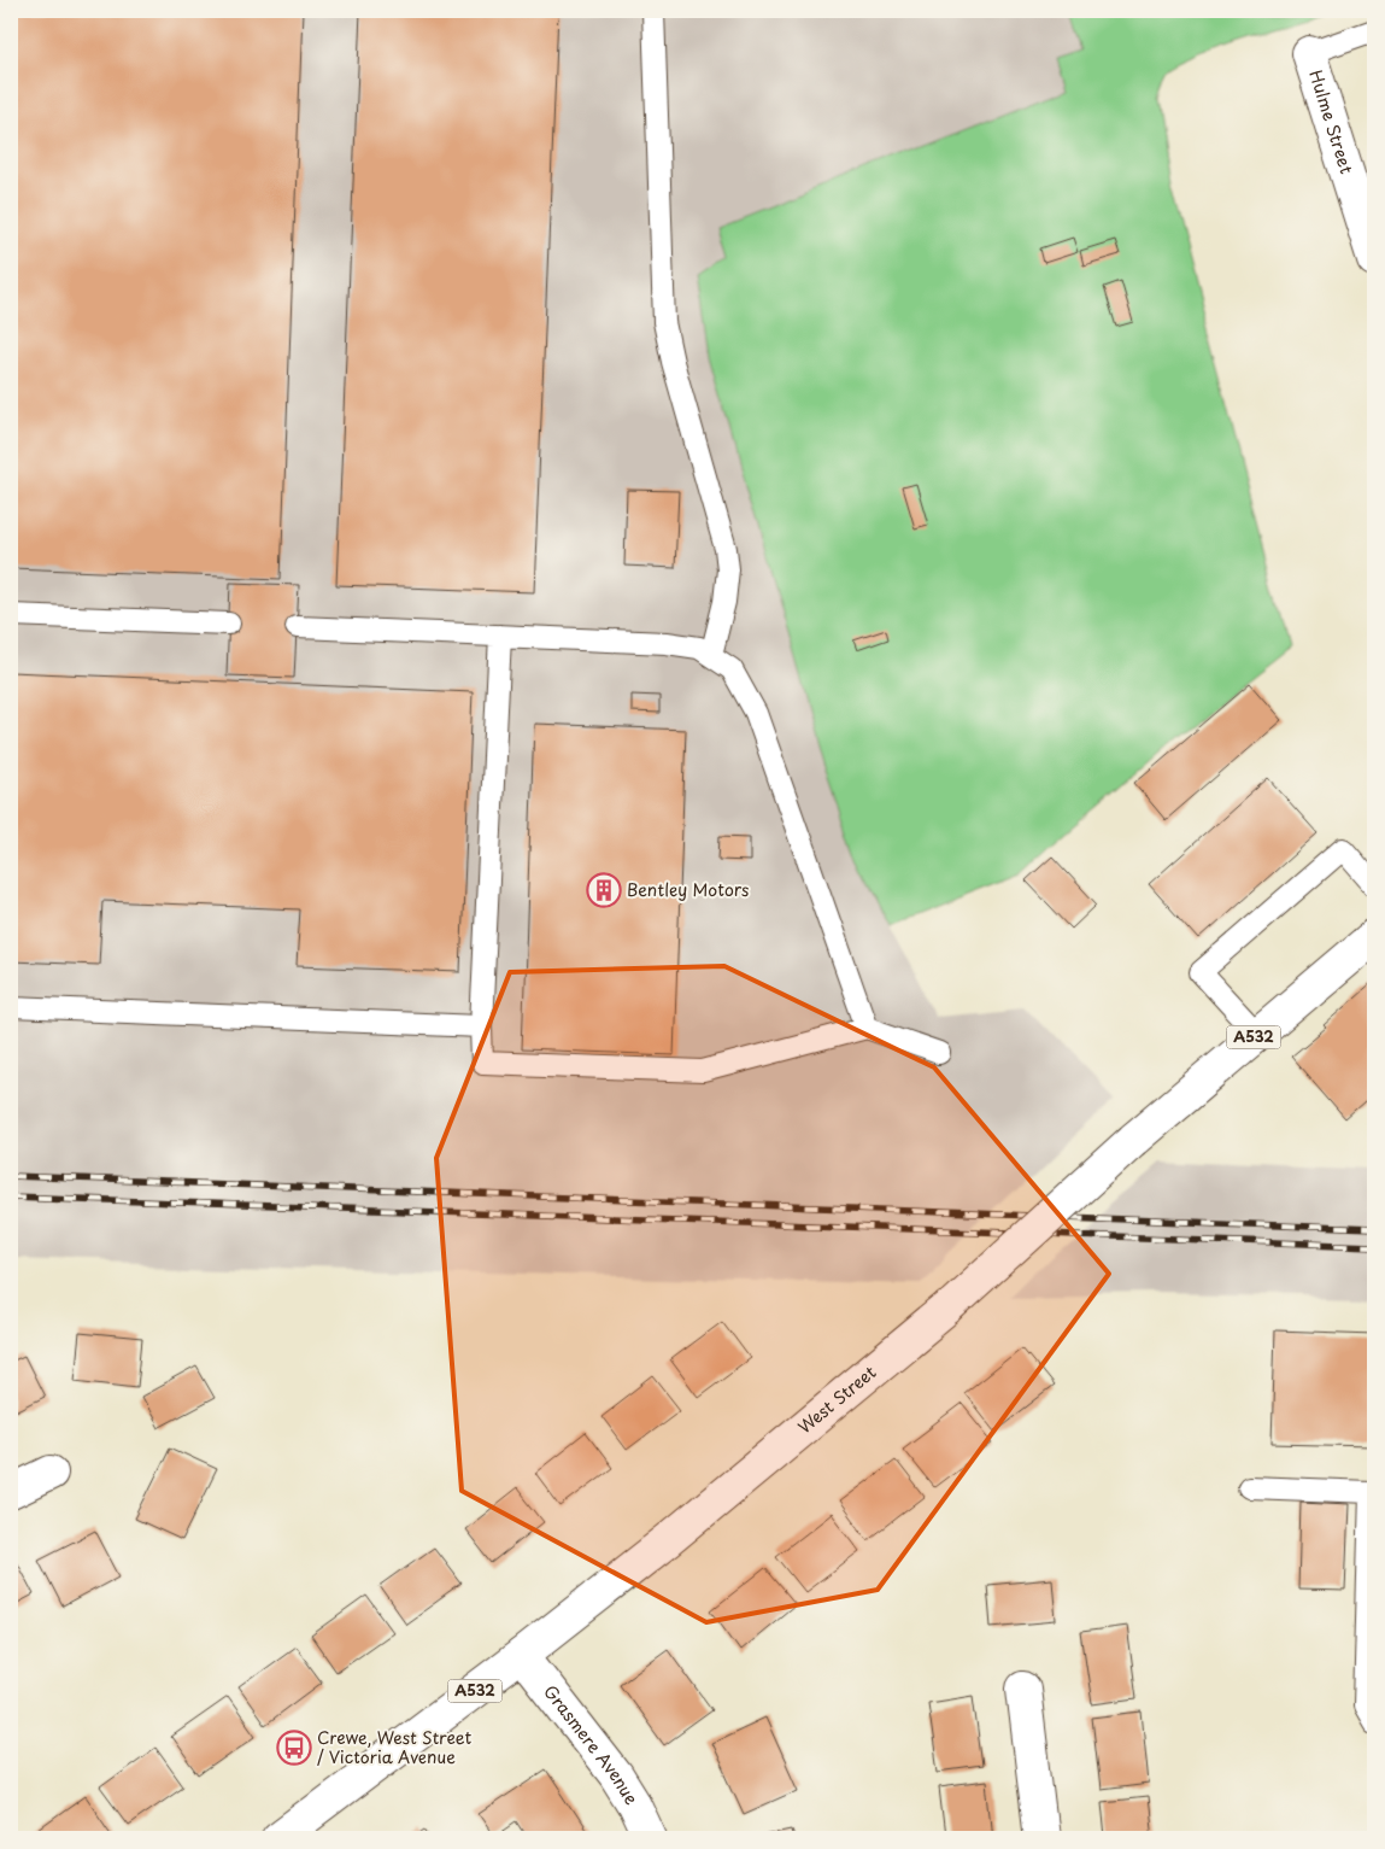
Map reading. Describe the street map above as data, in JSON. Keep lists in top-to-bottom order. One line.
{"streets":{"main road":["Hulme Street","A532","West Street","Grasmere Avenue"]},"crossings":[["West Street","Grasmere Avenue"]],"places":{"building":["Bentley Motors"],"bus stop":["Crewe, West Street / Victoria Avenue"]}}
